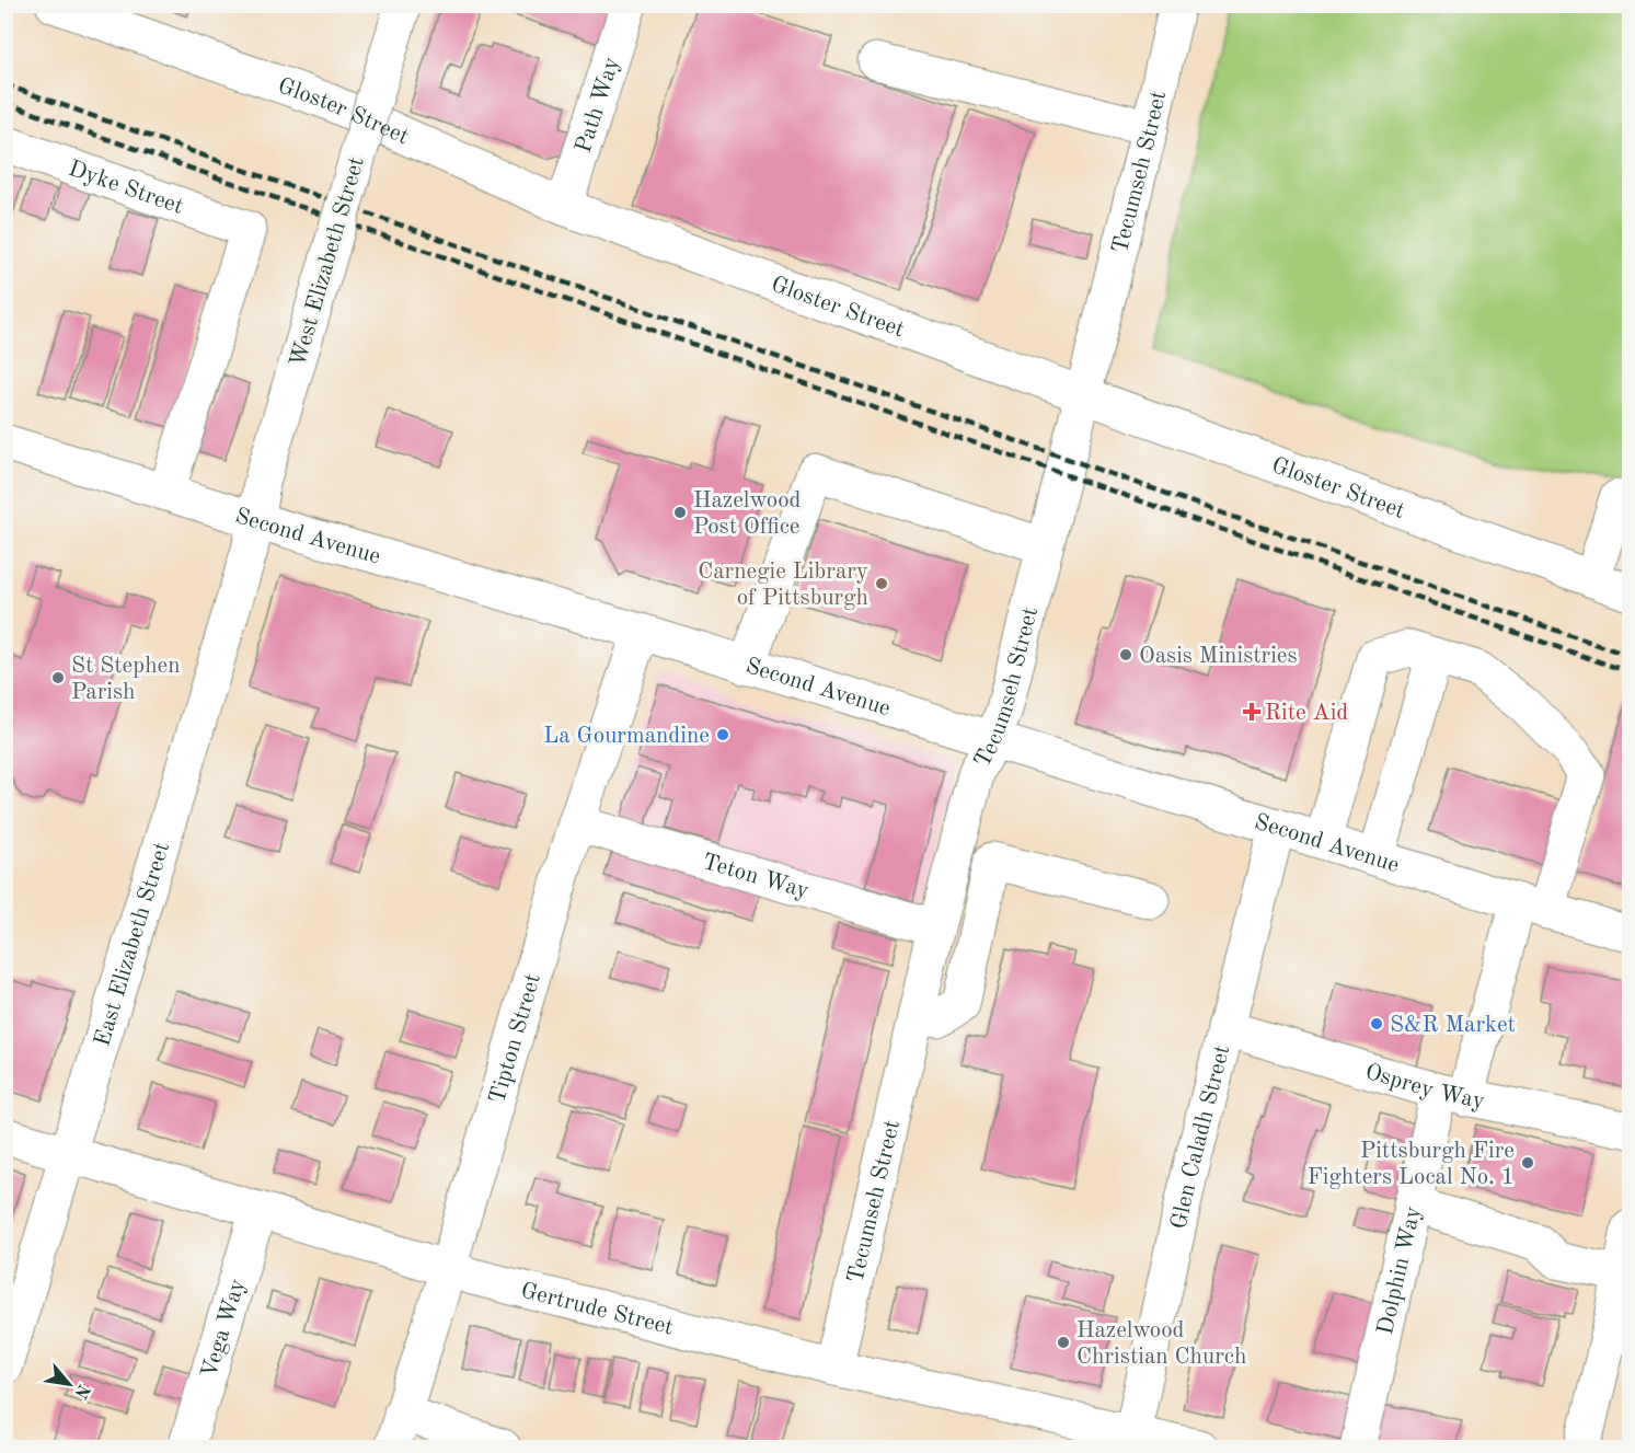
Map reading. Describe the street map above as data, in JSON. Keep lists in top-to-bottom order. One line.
{"streets":{"street":["Path Way","Gloster Street","Tecumseh Street","Dyke Street","West Elizabeth Street","Second Avenue","Teton Way","East Elizabeth Street","Tipton Street","Osprey Way","Glen Caladh Street","Dolphin Way","Gertrude Street","Vega Way"]},"crossings":[["Path Way","Gloster Street"],["Gloster Street","Tecumseh Street"],["Tecumseh Street","Second Avenue"],["Tecumseh Street","Teton Way"],["Tecumseh Street","Gertrude Street"],["Dyke Street","Second Avenue"],["West Elizabeth Street","Second Avenue"],["West Elizabeth Street","East Elizabeth Street"],["Second Avenue","East Elizabeth Street"],["Second Avenue","Tipton Street"],["Second Avenue","Glen Caladh Street"],["Second Avenue","Dolphin Way"],["Teton Way","Tipton Street"],["East Elizabeth Street","Gertrude Street"],["Tipton Street","Gertrude Street"],["Osprey Way","Glen Caladh Street"],["Osprey Way","Dolphin Way"],["Glen Caladh Street","Gertrude Street"],["Gertrude Street","Vega Way"]],"places":{"other":["Hazelwood Post Office","Carnegie Library of Pittsburgh","Oasis Ministries","St Stephen Parish","La Gourmandine","S&R Market","Pittsburgh Fire Fighters Local No. 1","Hazelwood Christian Church"],"health":["Rite Aid"]},"north":"bottom right"}
